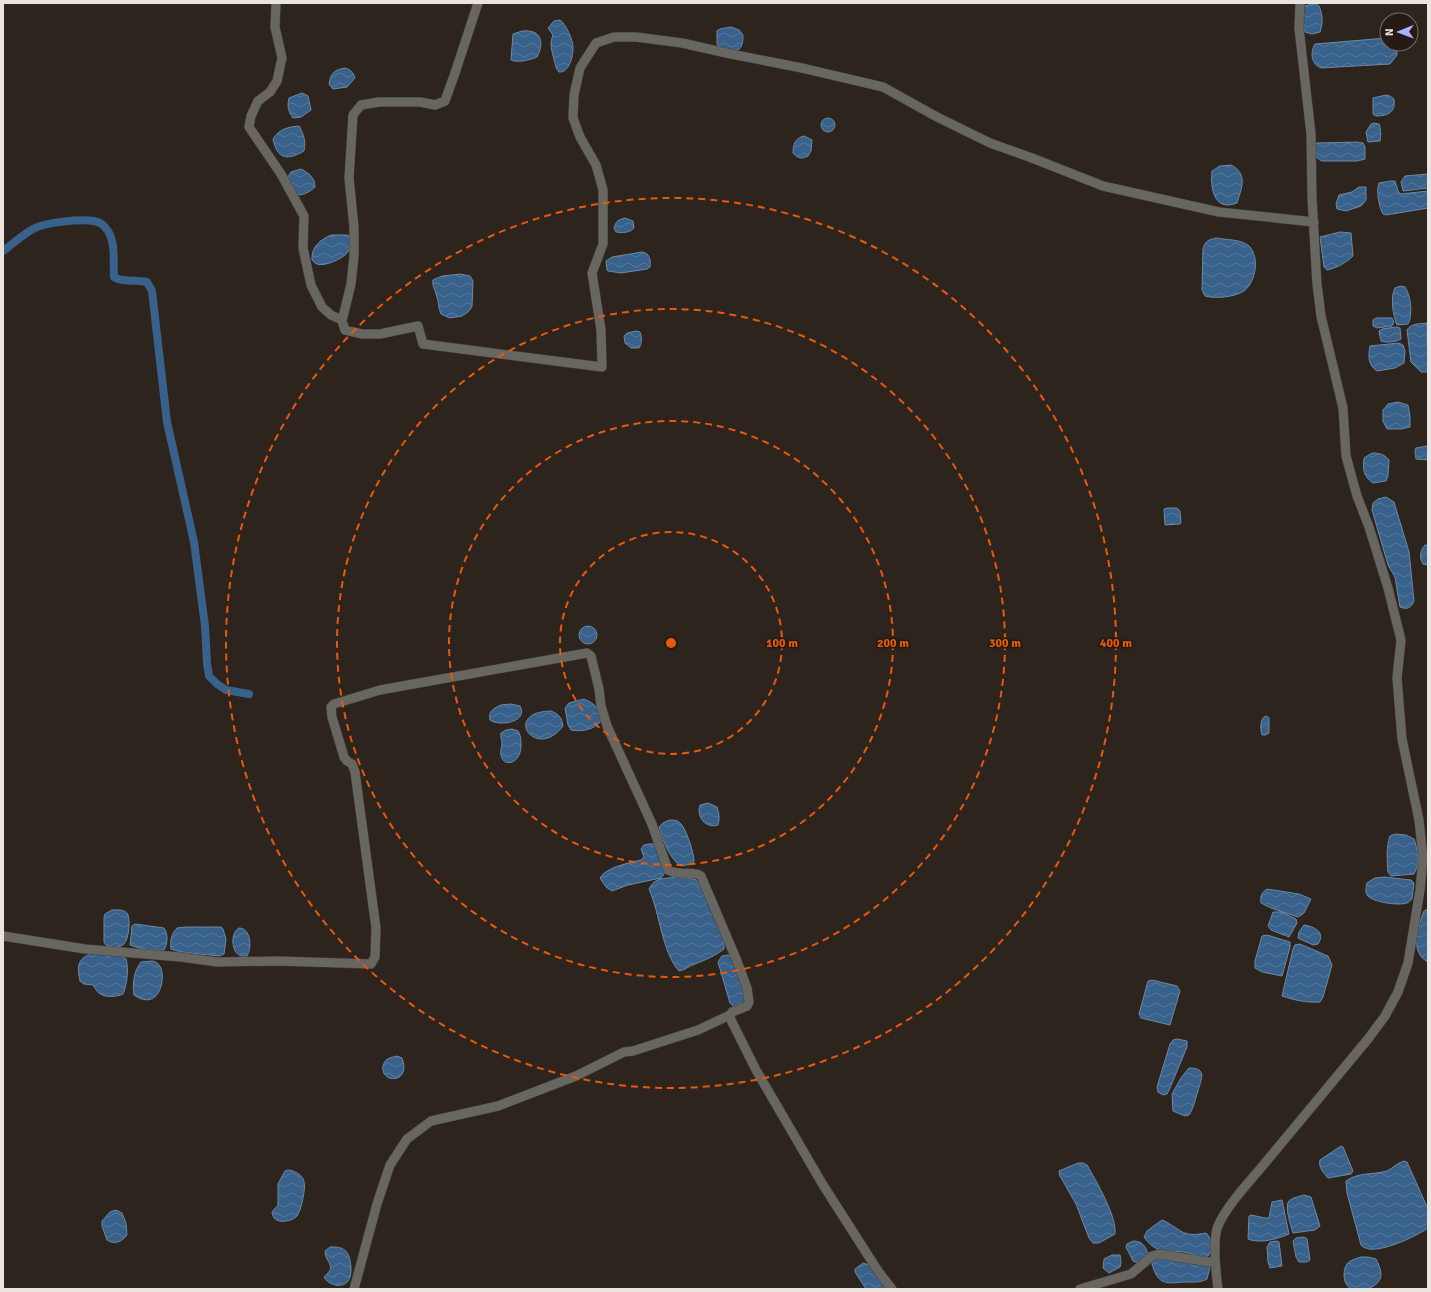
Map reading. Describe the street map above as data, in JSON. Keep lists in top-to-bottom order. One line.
{"north":"left","rings":["100 m","200 m","300 m","400 m"]}
